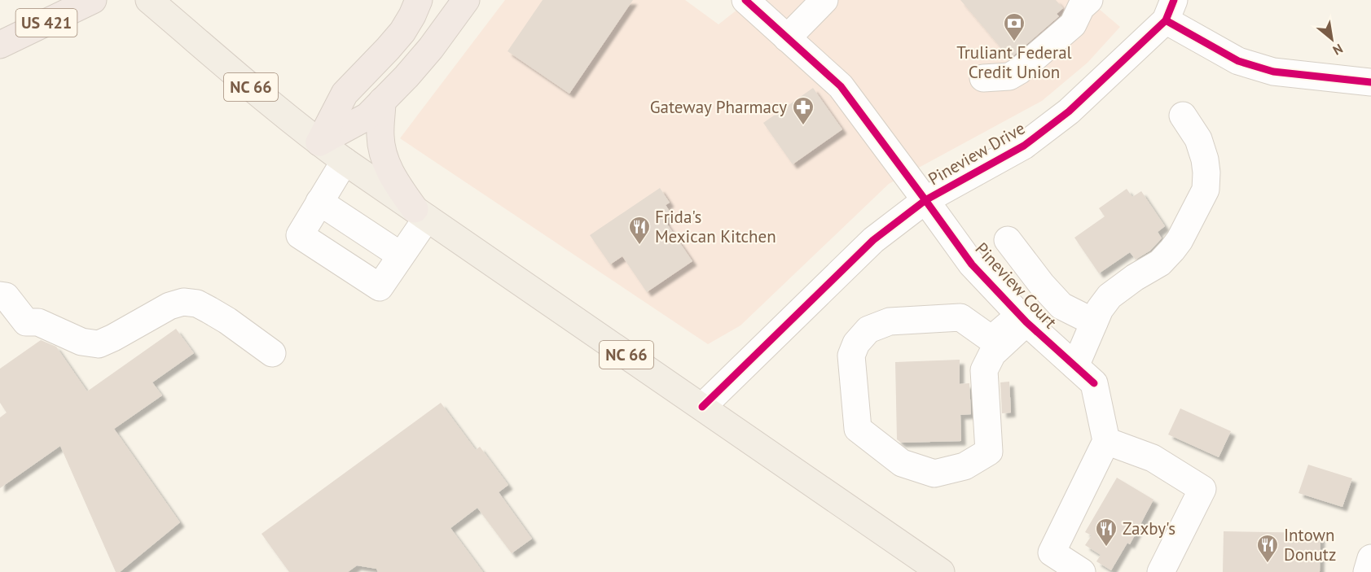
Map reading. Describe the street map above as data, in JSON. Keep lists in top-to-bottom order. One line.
{"streets":{"highway":["US 421"],"main road":["NC 66"],"street":["Pineview Drive","Pineview Court"]},"crossings":[["NC 66","Pineview Drive"],["Pineview Drive","Pineview Court"]],"places":{"bank":["Truliant Federal Credit Union"],"pharmacy":["Gateway Pharmacy"],"restaurant":["Frida's Mexican Kitchen","Zaxby's","Intown Donutz"]},"north":"bottom right"}
